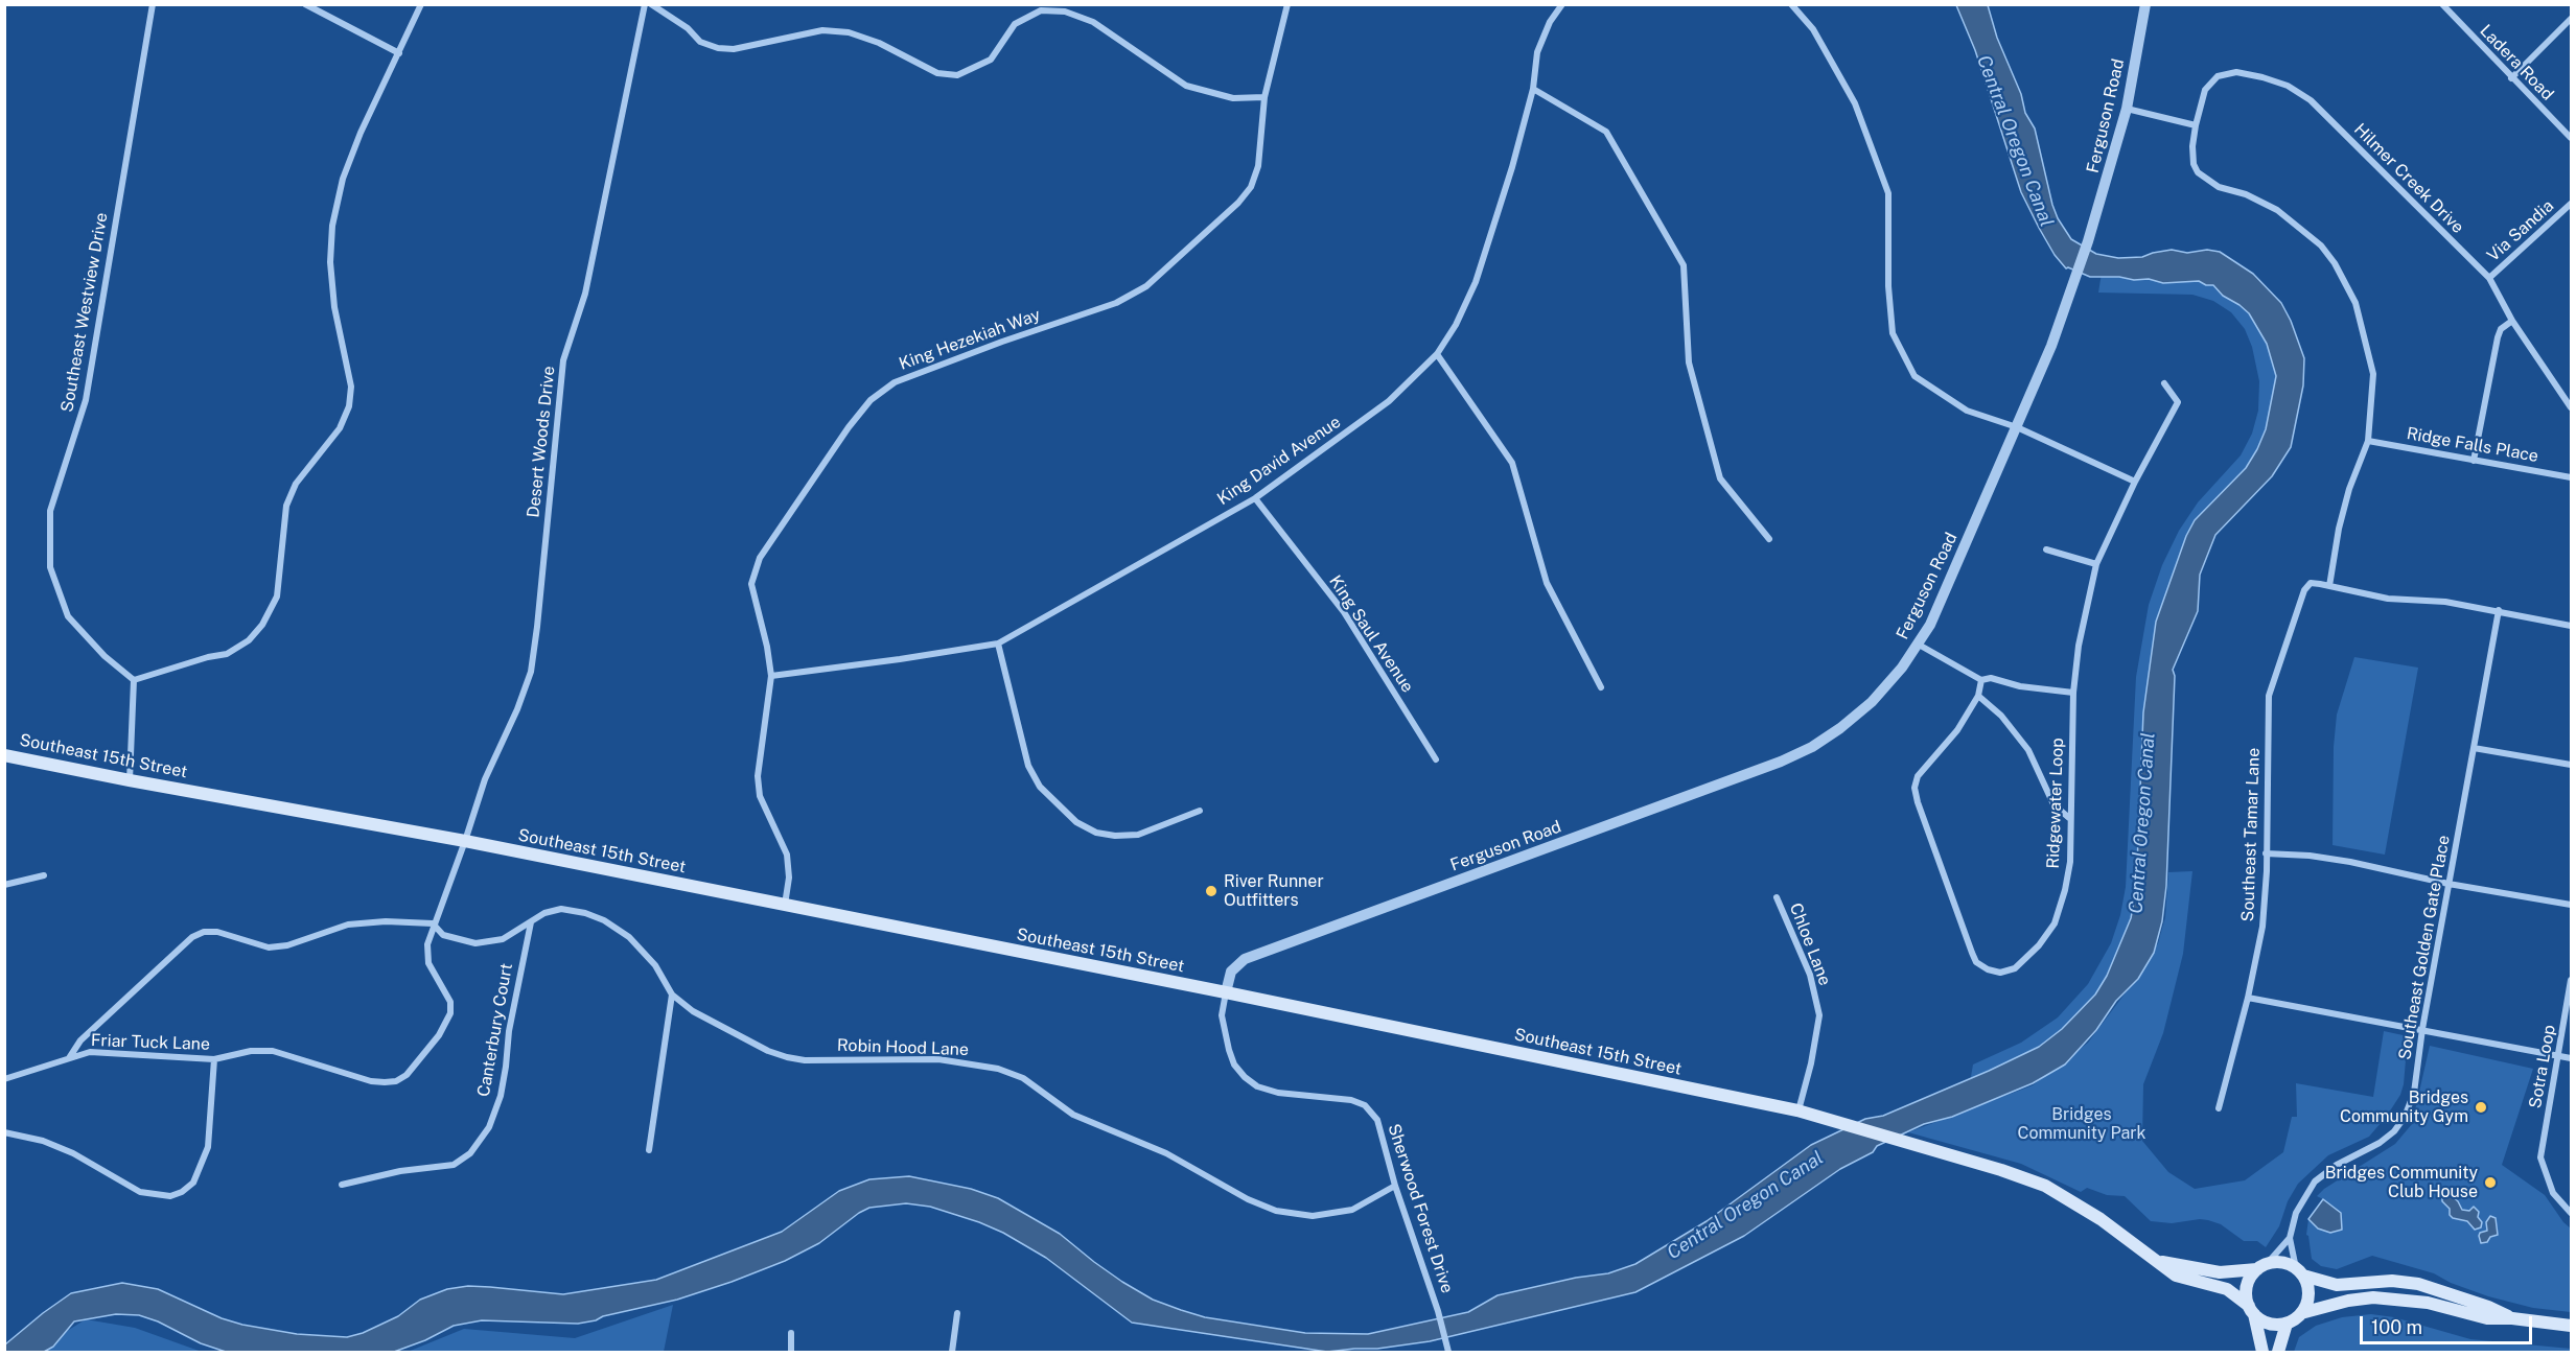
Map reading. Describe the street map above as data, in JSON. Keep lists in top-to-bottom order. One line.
{"streets":{"main road":["Southeast 15th Street"],"street":["Ladera Road","Ferguson Road","Hilmer Creek Drive","Via Sandia","Southeast Westview Drive","King Hezekiah Way","Desert Woods Drive","Ridge Falls Place","King David Avenue","King Saul Avenue","Ridgewater Loop","Southeast Tamar Lane","Chloe Lane","Southeast Golden Gate Place","Canterbury Court","Friar Tuck Lane","Robin Hood Lane","Sotra Loop","Sherwood Forest Drive"]},"crossings":[["Ferguson Road","Southeast 15th Street"],["Ferguson Road","Sherwood Forest Drive"],["Hilmer Creek Drive","Via Sandia"],["Hilmer Creek Drive","Ridge Falls Place"],["Hilmer Creek Drive","Southeast Tamar Lane"],["King Hezekiah Way","King David Avenue"],["King Hezekiah Way","Southeast 15th Street"],["Desert Woods Drive","Southeast 15th Street"],["Desert Woods Drive","Friar Tuck Lane"],["King David Avenue","King Saul Avenue"],["Southeast 15th Street","Chloe Lane"],["Southeast 15th Street","Southeast Golden Gate Place"],["Southeast 15th Street","Friar Tuck Lane"],["Southeast 15th Street","Sherwood Forest Drive"],["Canterbury Court","Robin Hood Lane"],["Friar Tuck Lane","Robin Hood Lane"],["Robin Hood Lane","Sherwood Forest Drive"]],"water":["Central Oregon Canal"],"parks":["Bridges Community Park"],"places":["River Runner Outfitters","Bridges Community Gym","Bridges Community Club House"],"scale_bar":"100 m"}
